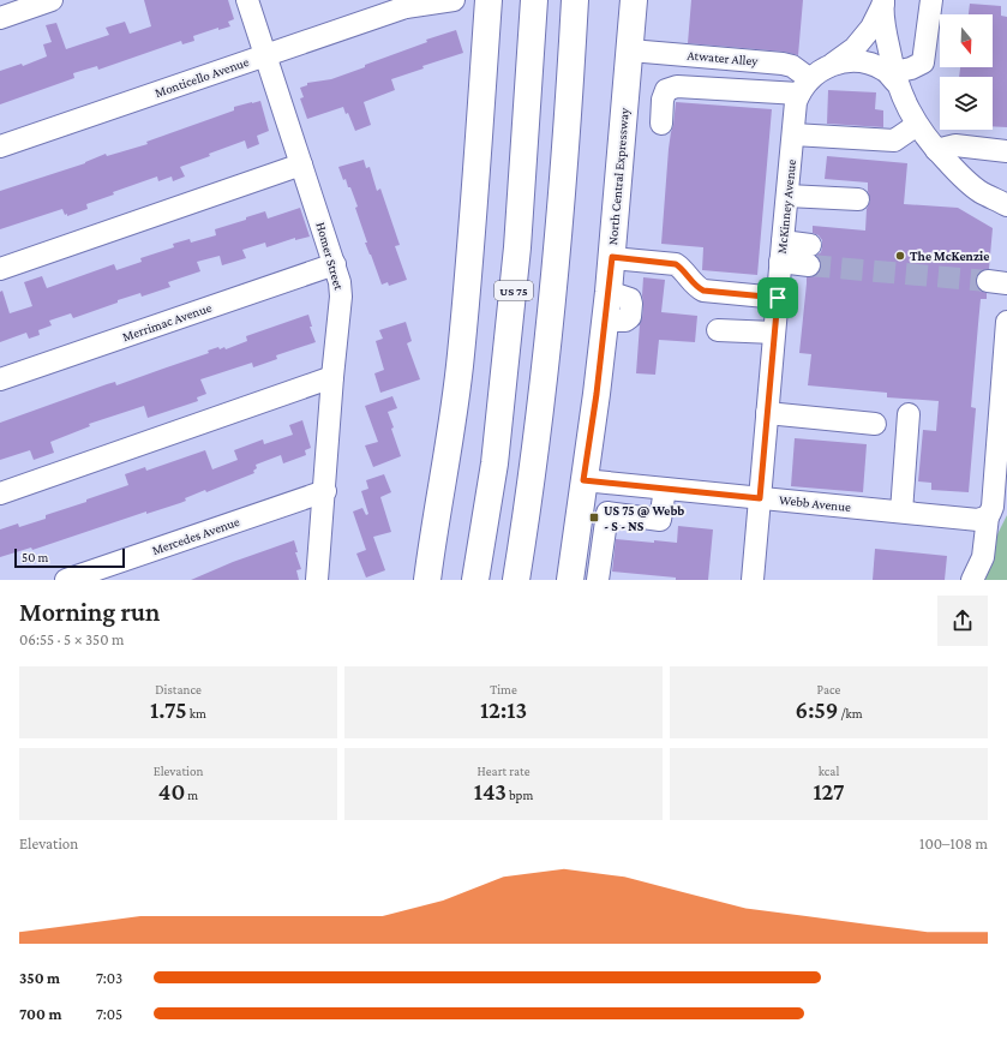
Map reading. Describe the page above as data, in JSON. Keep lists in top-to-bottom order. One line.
{"streets":{"main road":["North Central Expressway","US 75"],"street":["Atwater Alley","Monticello Avenue","McKinney Avenue","Homer Street","Merrimac Avenue","Webb Avenue","Mercedes Avenue"]},"crossings":[["Atwater Alley","North Central Expressway"],["Atwater Alley","McKinney Avenue"],["Monticello Avenue","Homer Street"],["North Central Expressway","Webb Avenue"],["McKinney Avenue","Webb Avenue"],["Homer Street","Merrimac Avenue"],["Homer Street","Mercedes Avenue"]],"places":{"other":["The McKenzie"],"transit":["US 75 @ Webb - S - NS"]},"scale_bar":"50 m","north":"bottom","page":{"scale":"50 m","heading":["Morning run","06:55 · 5 × 350 m"],"stats":[["Distance","1.75 km"],["Time","12:13"],["Pace","6:59 /km"],["Elevation","40 m"],["Heart rate","143 bpm"],["kcal","127"]],"chart":["Elevation","100–108 m"],"list":[{"name":"350 m","note":"7:03"},{"name":"700 m","note":"7:05"}]}}
